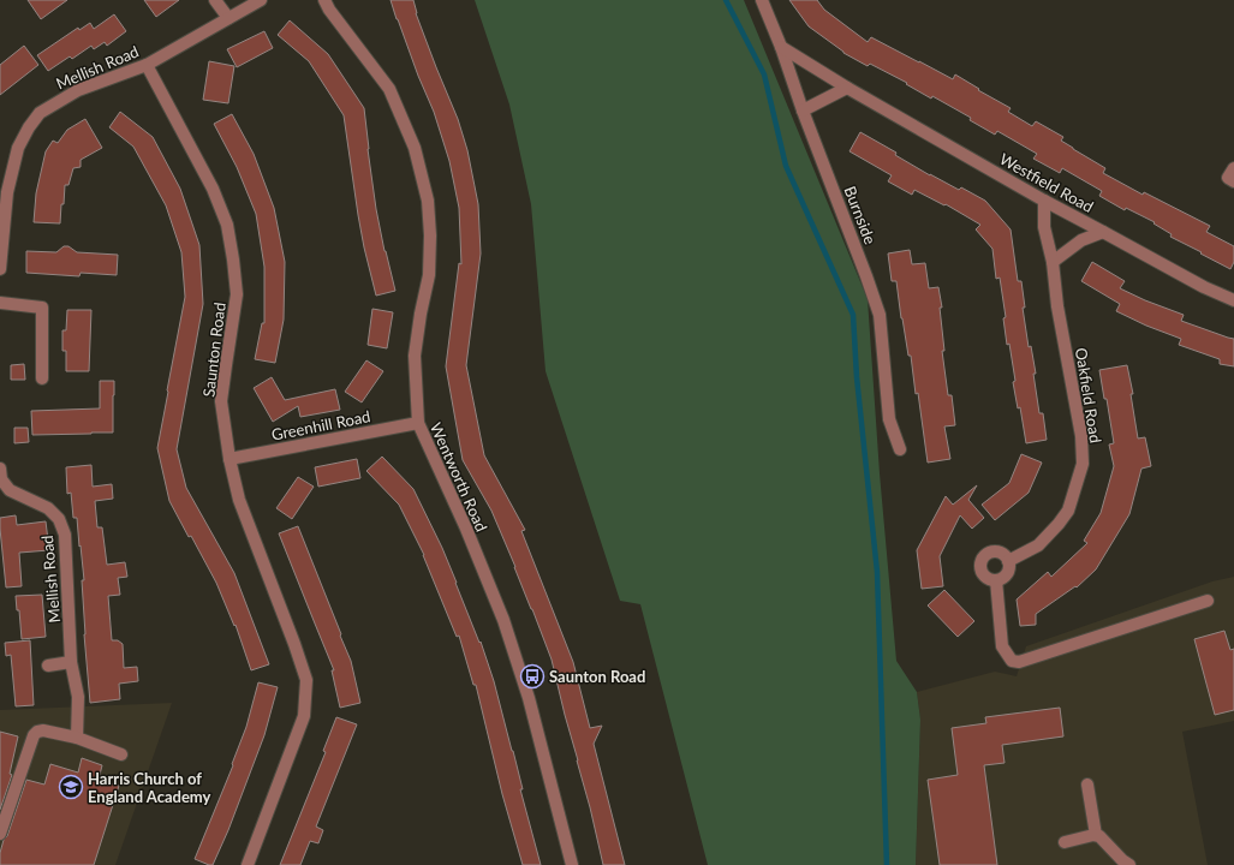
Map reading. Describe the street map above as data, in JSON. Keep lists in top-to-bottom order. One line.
{"streets":{"street":["Mellish Road","Westfield Road","Burnside","Saunton Road","Oakfield Road","Greenhill Road","Wentworth Road"]},"crossings":[["Mellish Road","Saunton Road"],["Westfield Road","Burnside"],["Westfield Road","Oakfield Road"],["Saunton Road","Greenhill Road"],["Greenhill Road","Wentworth Road"]],"places":{"bus stop":["Saunton Road"],"school or university":["Harris Church of England Academy"]}}
